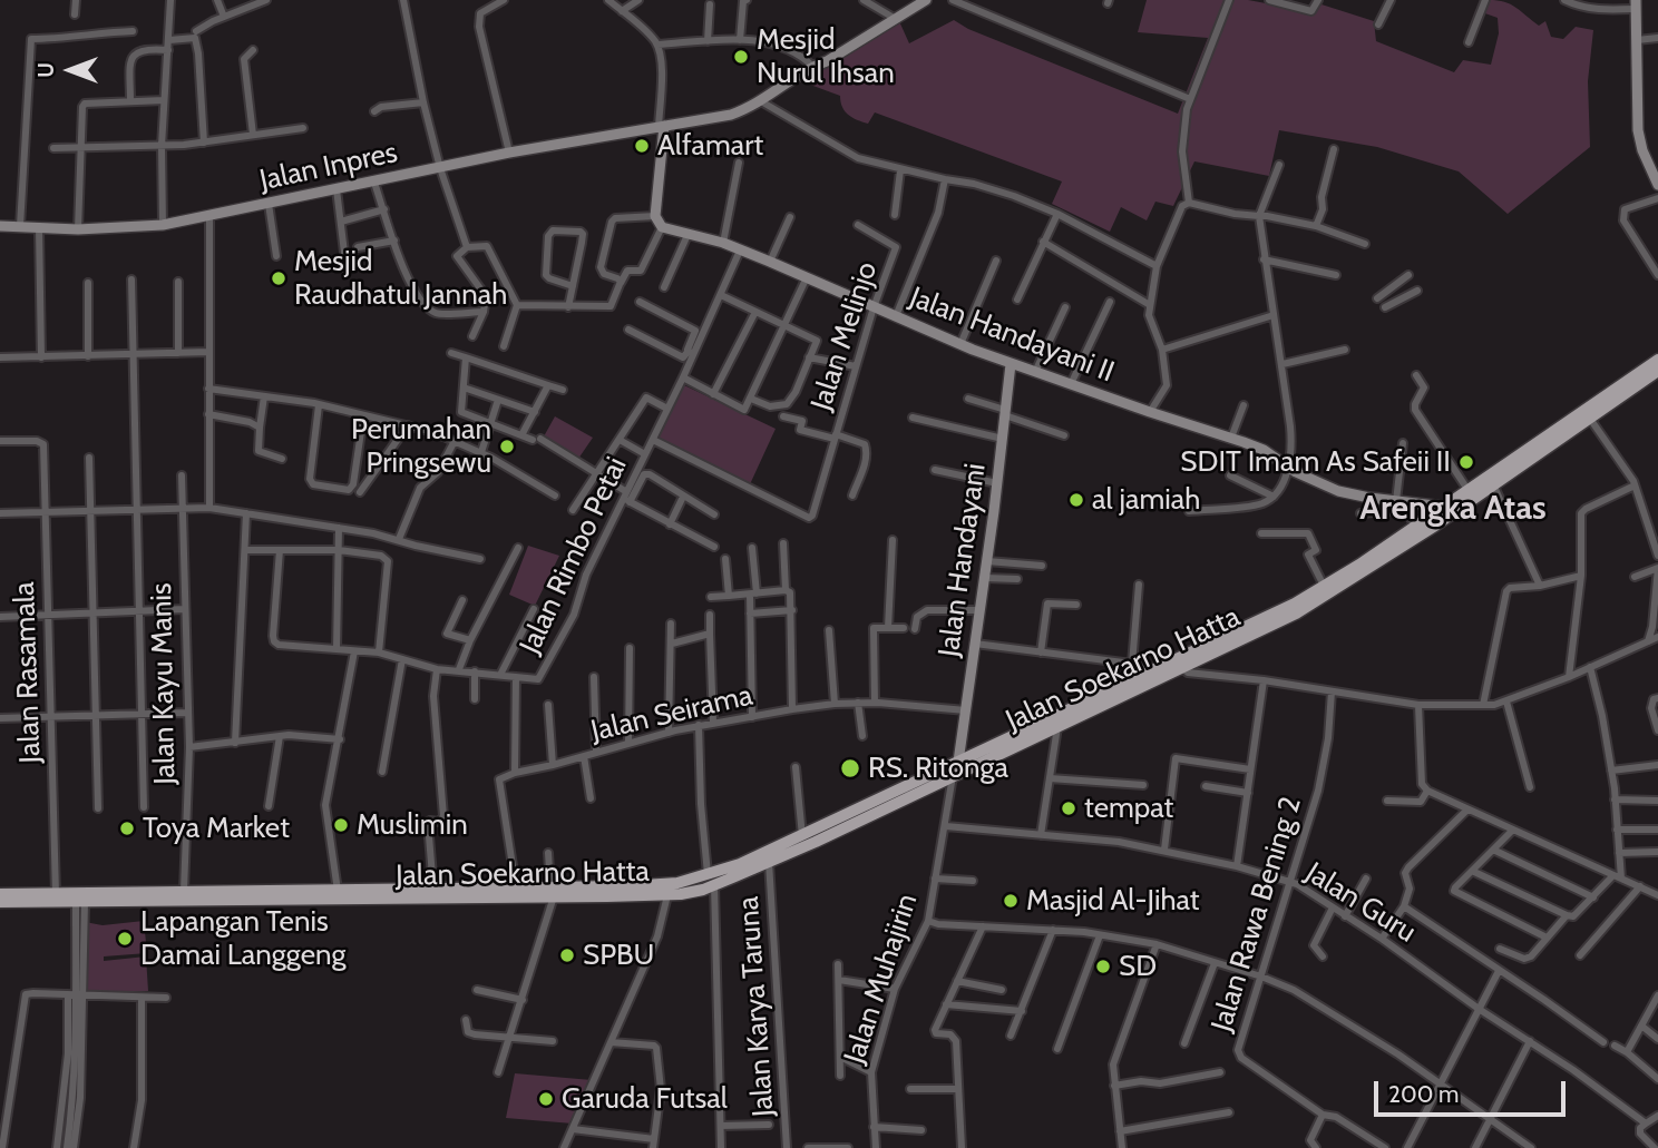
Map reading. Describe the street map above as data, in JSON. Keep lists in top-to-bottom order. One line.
{"streets":{"main road":["Jalan Soekarno Hatta"],"street":["Jalan Inpres","Jalan Handayani II","Jalan Melinjo","Jalan Rimbo Petai","Jalan Handayani","Jalan Rasamala","Jalan Kayu Manis","Jalan Seirama","Jalan Guru","Jalan Rawa Bening 2","Jalan Muhajirin","Jalan Karya Taruna"]},"crossings":[["Jalan Handayani II","Jalan Melinjo"],["Jalan Handayani II","Jalan Rimbo Petai"],["Jalan Handayani II","Jalan Handayani"],["Jalan Handayani II","Jalan Soekarno Hatta"],["Jalan Melinjo","Jalan Rimbo Petai"],["Jalan Handayani","Jalan Soekarno Hatta"],["Jalan Handayani","Jalan Seirama"],["Jalan Soekarno Hatta","Jalan Rasamala"],["Jalan Soekarno Hatta","Jalan Kayu Manis"],["Jalan Soekarno Hatta","Jalan Muhajirin"],["Jalan Soekarno Hatta","Jalan Karya Taruna"],["Jalan Guru","Jalan Rawa Bening 2"],["Jalan Guru","Jalan Muhajirin"]],"districts":["Arengka Atas"],"places":["Mesjid Nurul Ihsan","Alfamart","Mesjid Raudhatul Jannah","Perumahan Pringsewu","SDIT Imam As Safeii II","al jamiah","RS. Ritonga","tempat","Muslimin","Toya Market","Masjid Al-Jihat","Lapangan Tenis Damai Langgeng","SPBU","SD","Garuda Futsal"],"scale_bar":"200 m","north":"left"}
